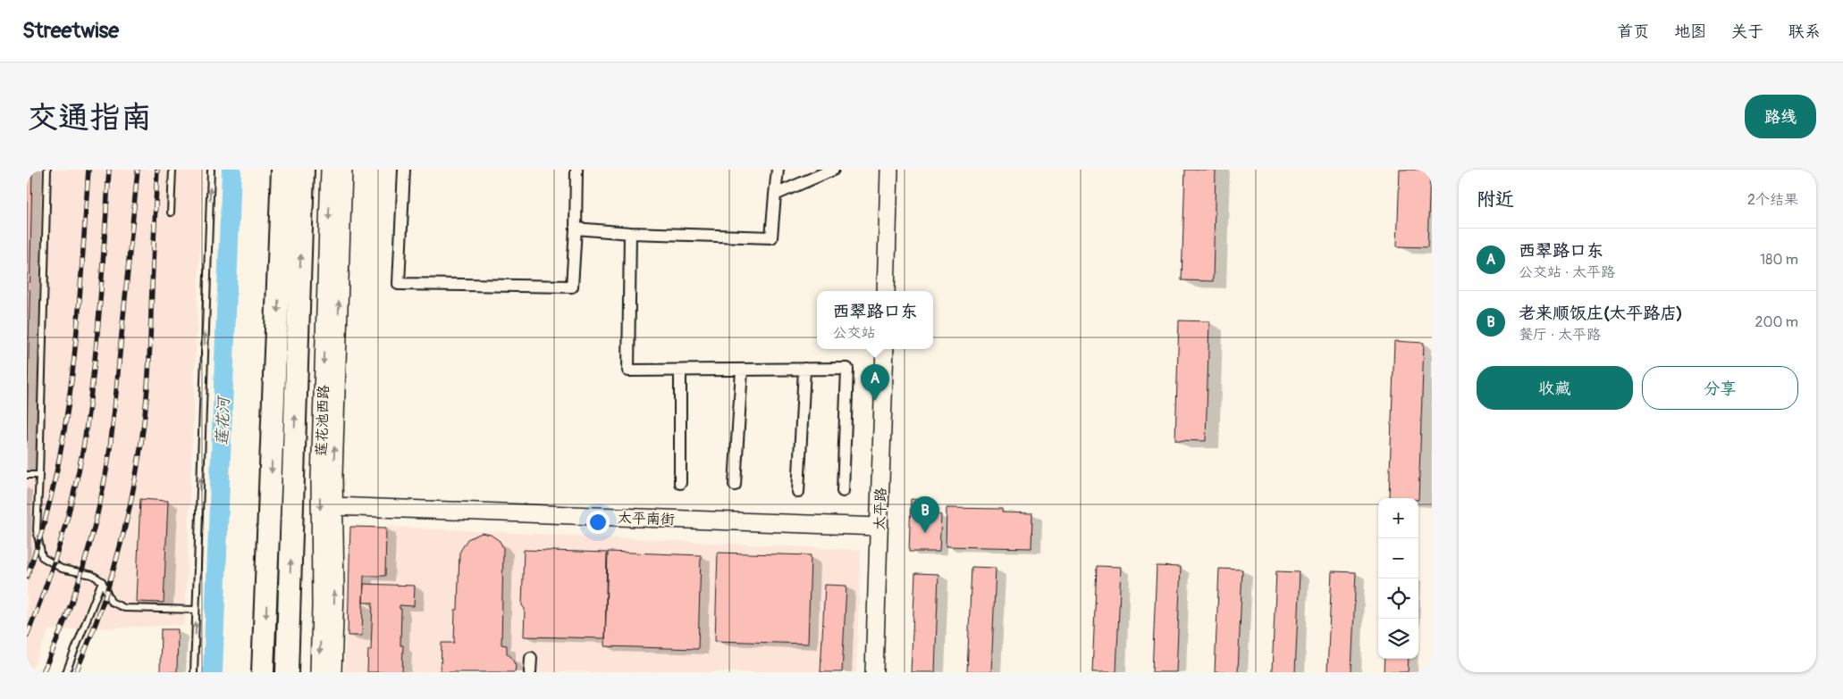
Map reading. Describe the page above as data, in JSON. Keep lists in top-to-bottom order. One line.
{"streets":{"highway":["莲花池西路"],"street":["太平路","太平南街"]},"crossings":[["莲花池西路","太平南街"],["太平路","太平南街"]],"water":["莲花河"],"page":{"header":"Streetwise","nav":["首页","地图","关于","联系"],"buttons":["路线",["收藏","分享"]],"title":"交通指南","heading":["附近","2个结果"],"list":[{"mark":"A","name":"西翠路口东","note":"公交站 · 太平路","value":"180 m"},{"mark":"B","name":"老来顺饭庄(太平路店)","note":"餐厅 · 太平路","value":"200 m"}],"popup":["西翠路口东","公交站"],"pins":["A","B"],"map_buttons":["+","−"]}}
